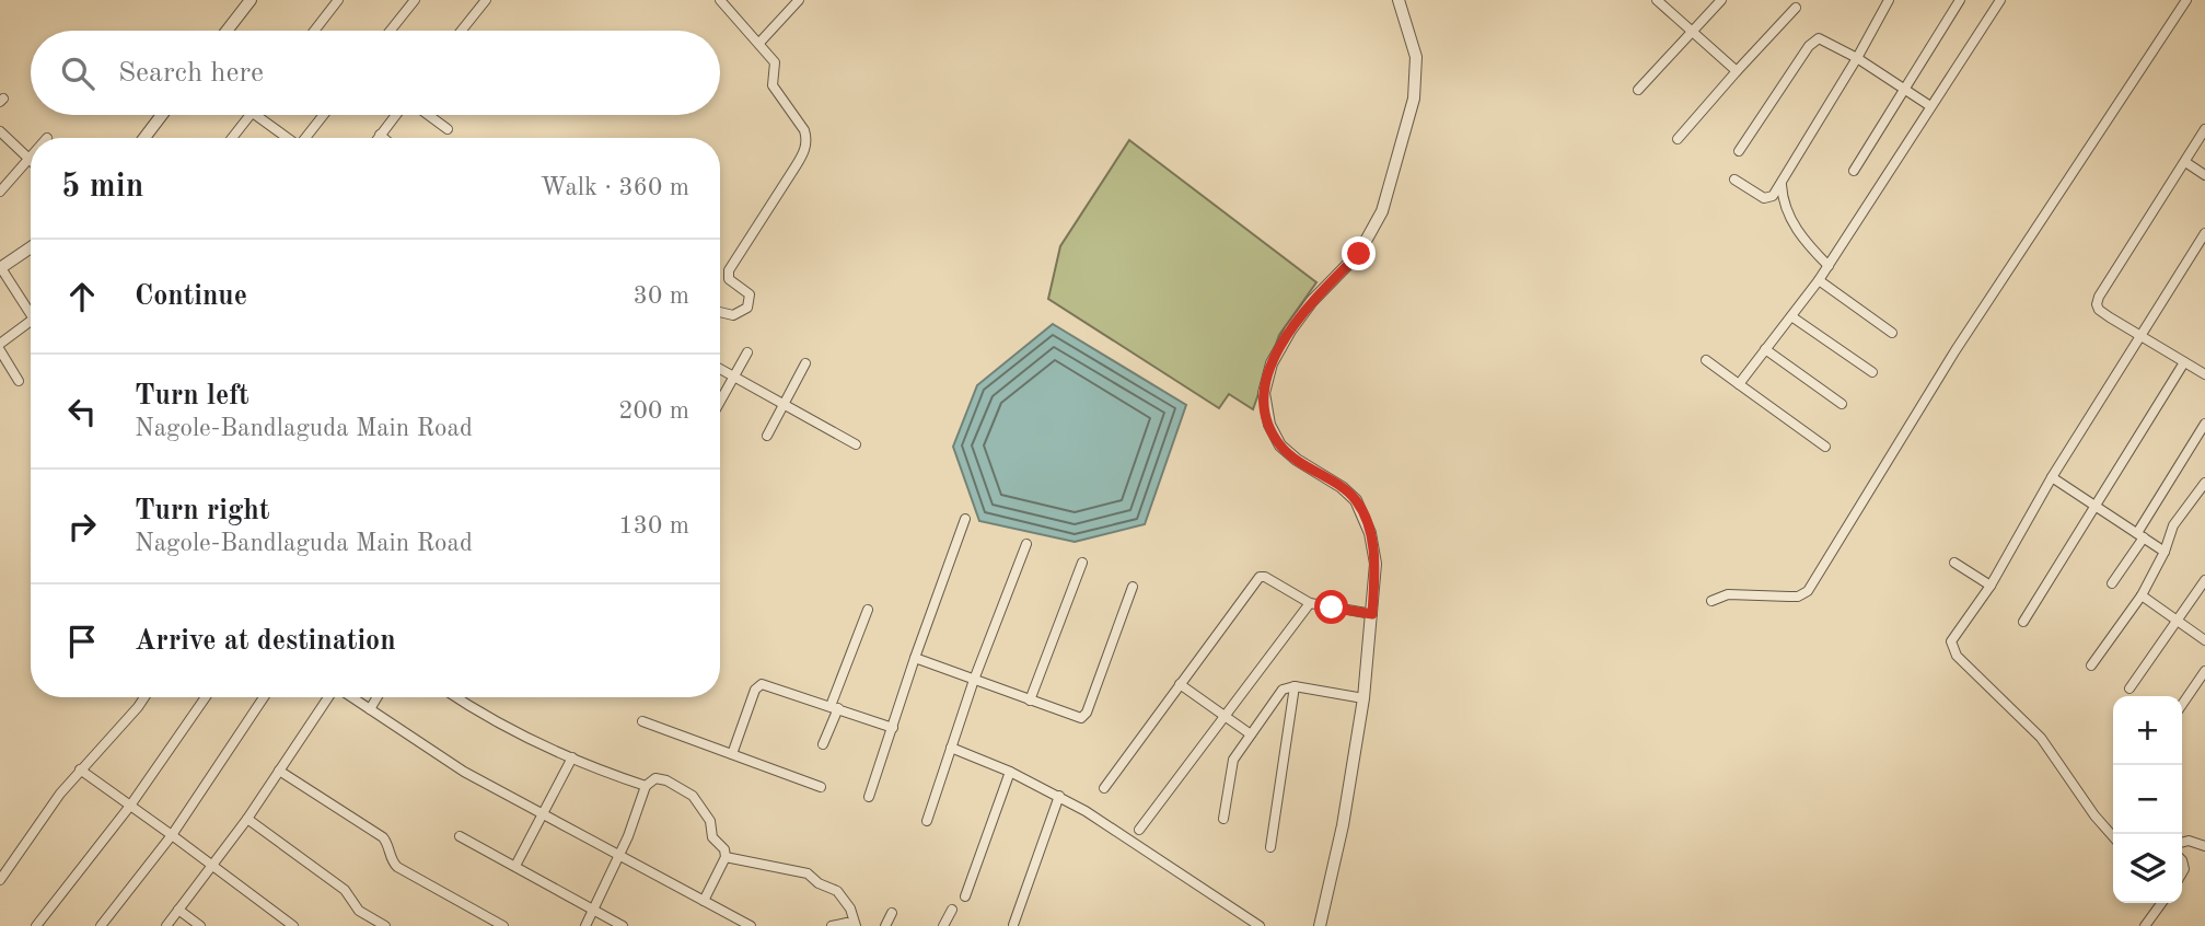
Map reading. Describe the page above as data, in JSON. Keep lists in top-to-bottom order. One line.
{"page":{"search":"Search here","heading":["5 min","Walk · 360 m"],"list":[["Continue","30 m"],["Turn left","Nagole-Bandlaguda Main Road","200 m"],["Turn right","Nagole-Bandlaguda Main Road","130 m"],"Arrive at destination"],"map_buttons":["+","−"]}}
